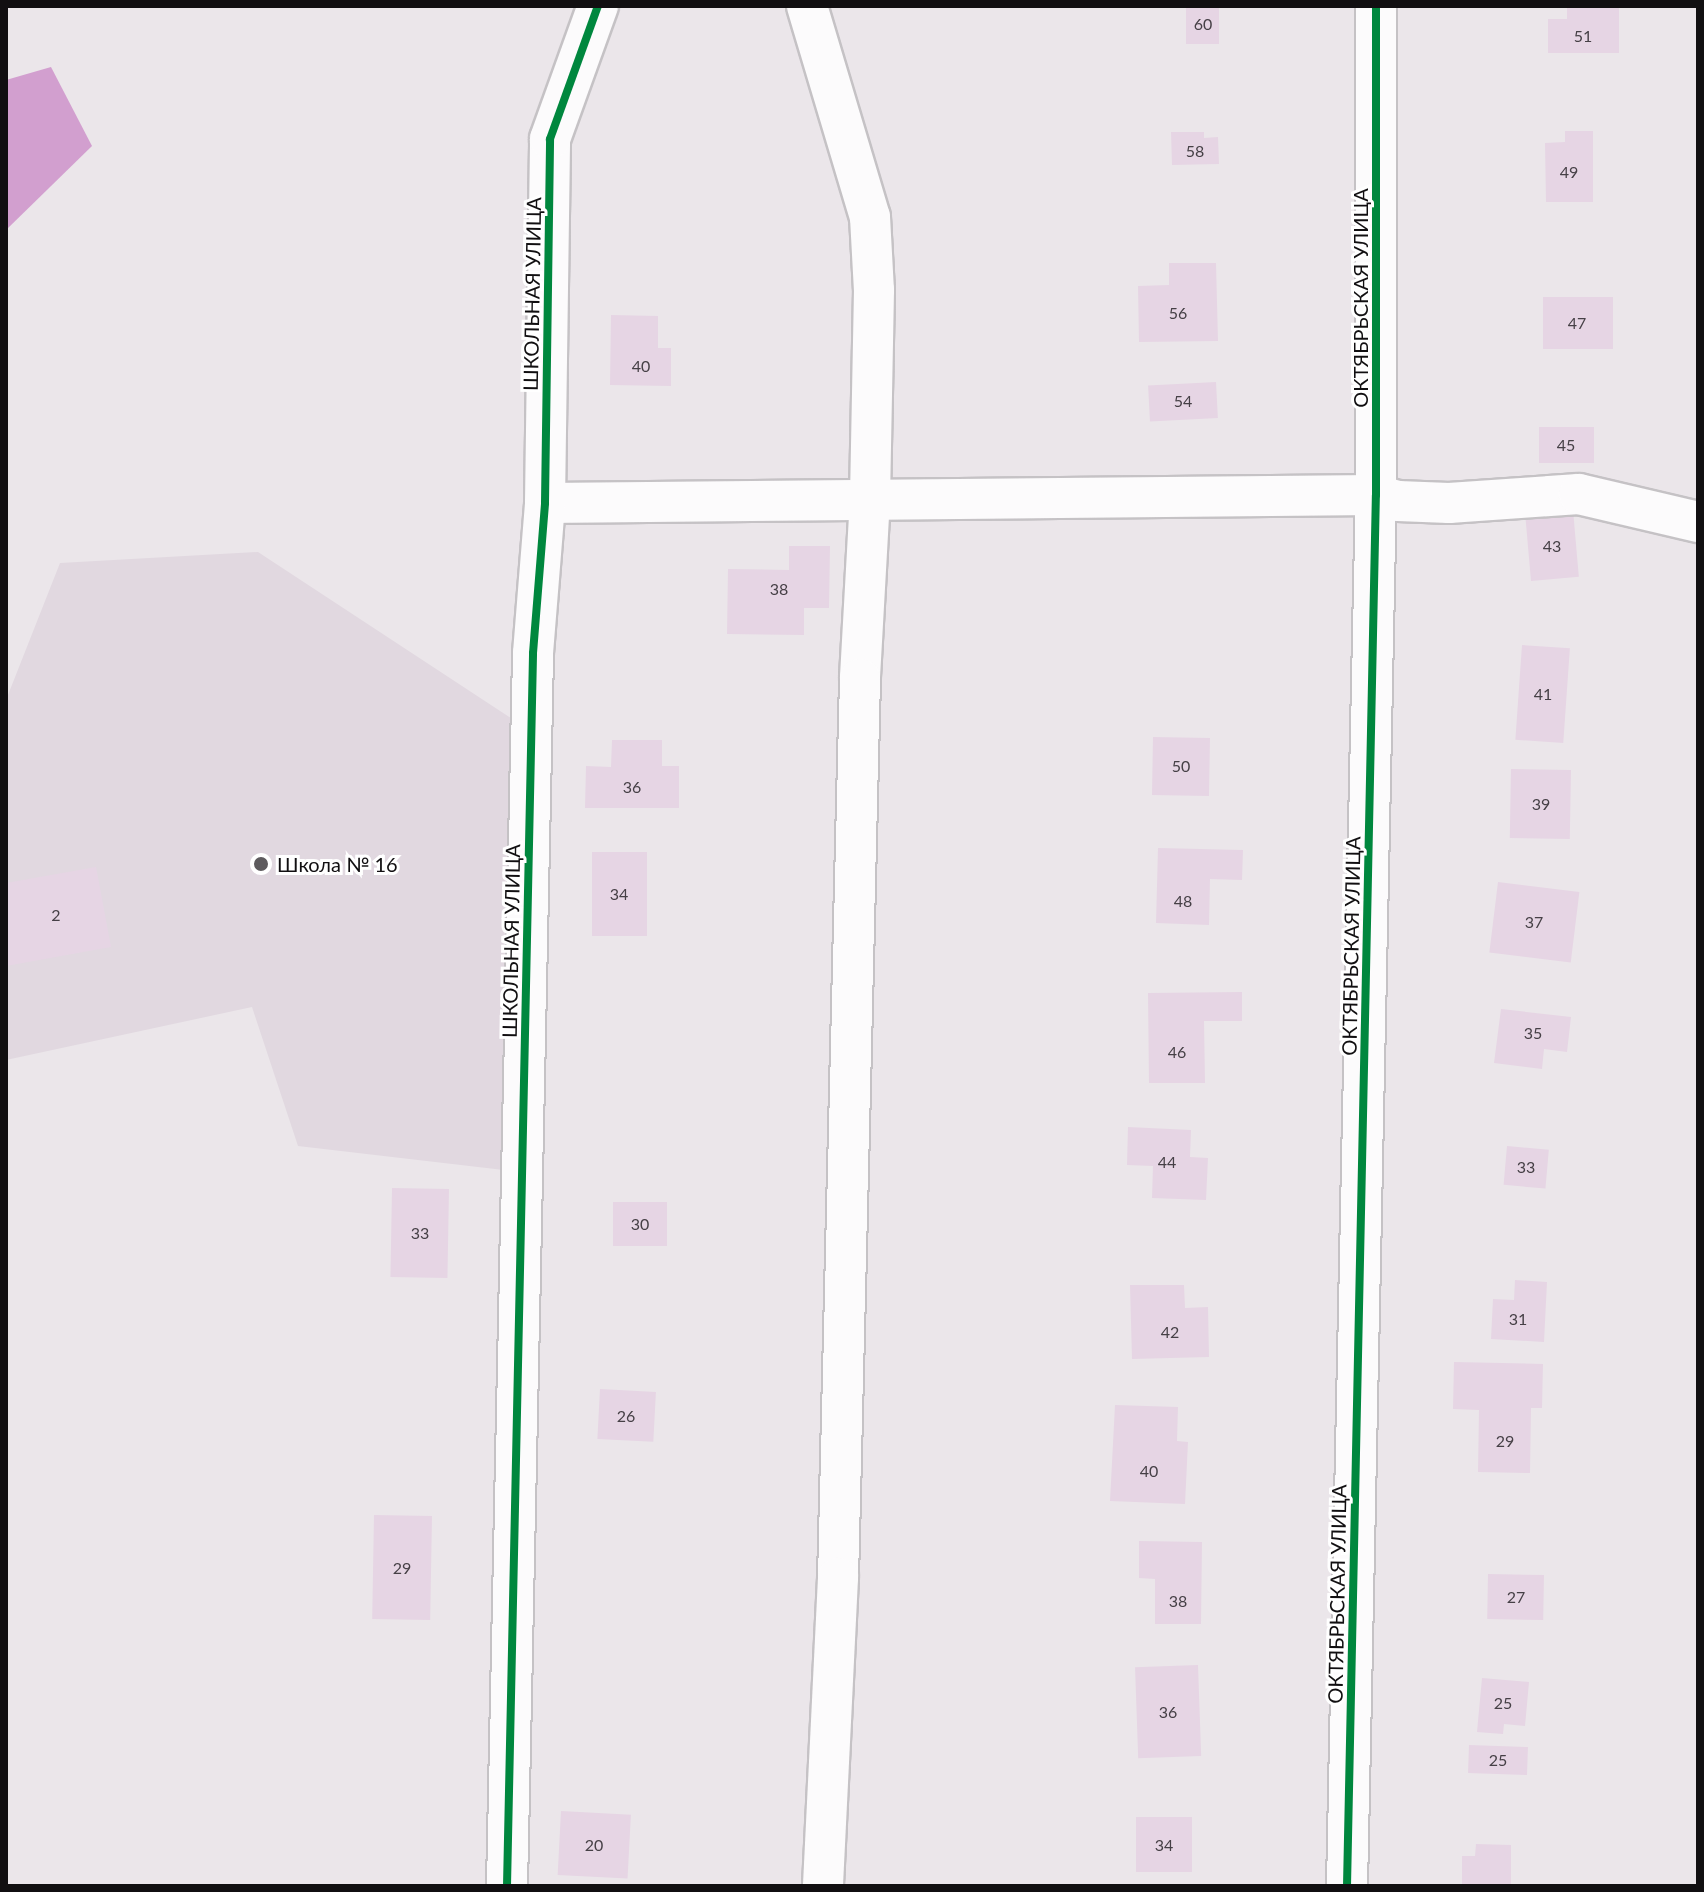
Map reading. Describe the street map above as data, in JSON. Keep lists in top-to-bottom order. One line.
{"streets":{"street":["ШКОЛЬНАЯ УЛИЦА","ОКТЯБРЬСКАЯ УЛИЦА"]},"places":["Школа № 16"],"house_numbers":["60","51","58","49","56","47","40","54","45","43","38","41","50","36","39","34","48","2","37","35","46","44","33","30","33","31","42","26","29","40","29","27","38","25","36","25","20","34"]}
